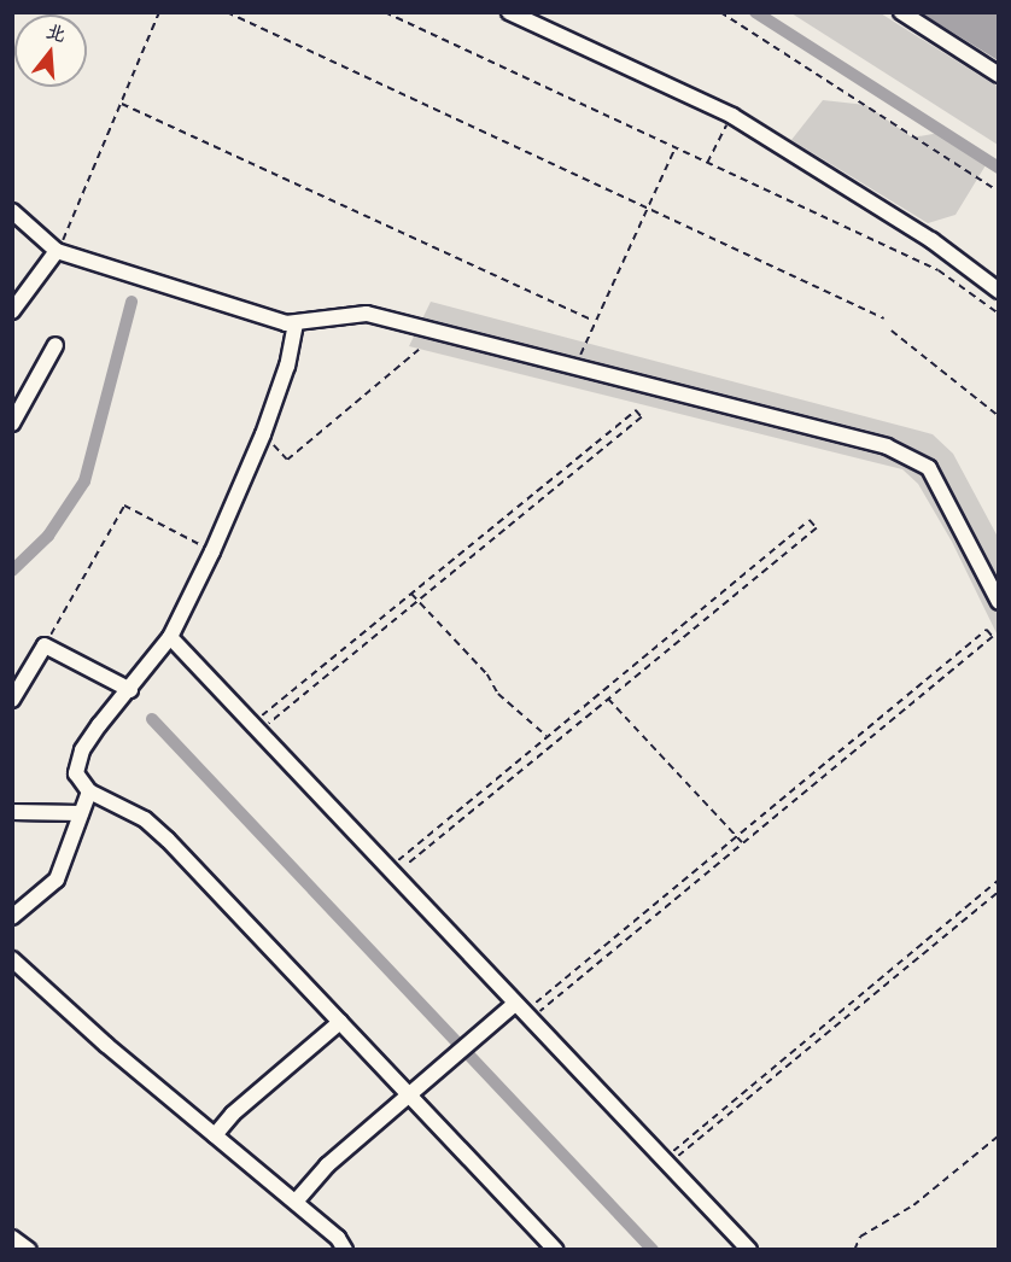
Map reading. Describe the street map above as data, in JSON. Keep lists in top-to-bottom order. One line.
{"north":"top"}
